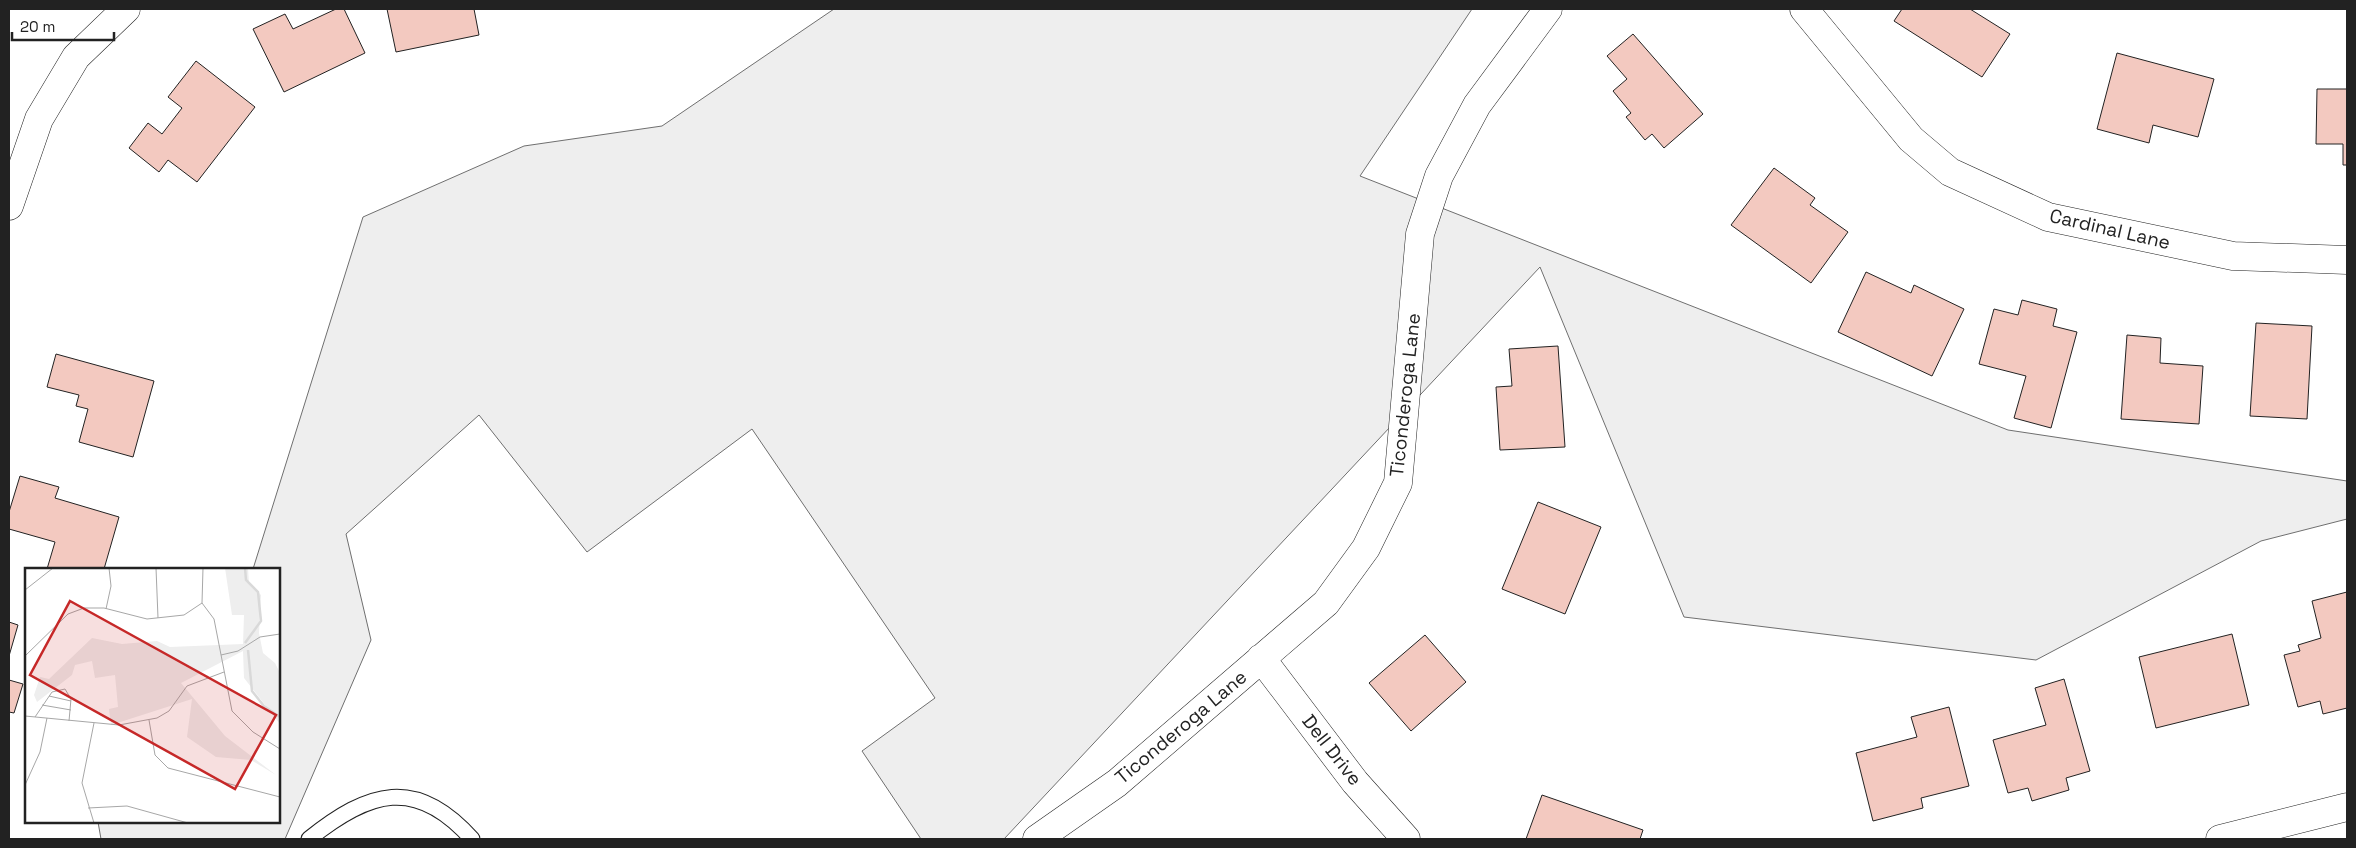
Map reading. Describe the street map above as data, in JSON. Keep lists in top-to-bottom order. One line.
{"streets":{"street":["Cardinal Lane","Ticonderoga Lane","Dell Drive"]},"crossings":[["Ticonderoga Lane","Dell Drive"]],"scale_bar":"20 m"}
